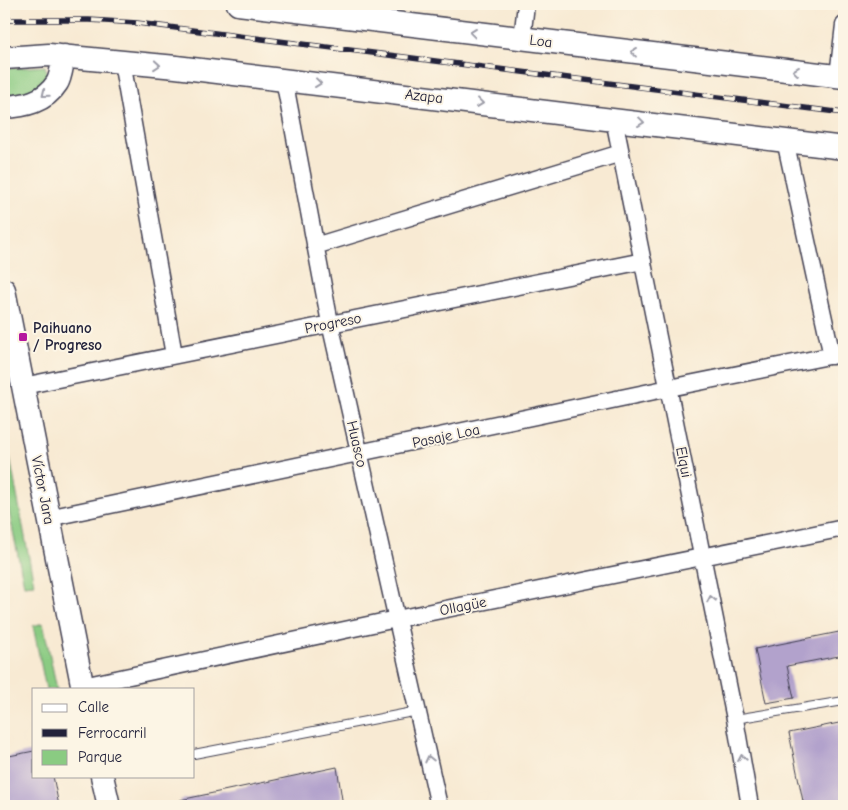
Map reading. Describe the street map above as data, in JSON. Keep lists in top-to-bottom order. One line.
{"streets":{"street":["Loa","Azapa","Progreso","Pasaje Loa","Huasco","Elqui","Víctor Jara","Ollagüe"]},"crossings":[["Azapa","Huasco"],["Azapa","Elqui"],["Progreso","Huasco"],["Progreso","Elqui"],["Progreso","Víctor Jara"],["Pasaje Loa","Huasco"],["Pasaje Loa","Elqui"],["Pasaje Loa","Víctor Jara"],["Huasco","Ollagüe"],["Elqui","Ollagüe"],["Víctor Jara","Ollagüe"]],"one_way":["Elqui"],"places":{"transit":["Paihuano / Progreso"]},"legend":["Calle","Ferrocarril","Parque"]}
